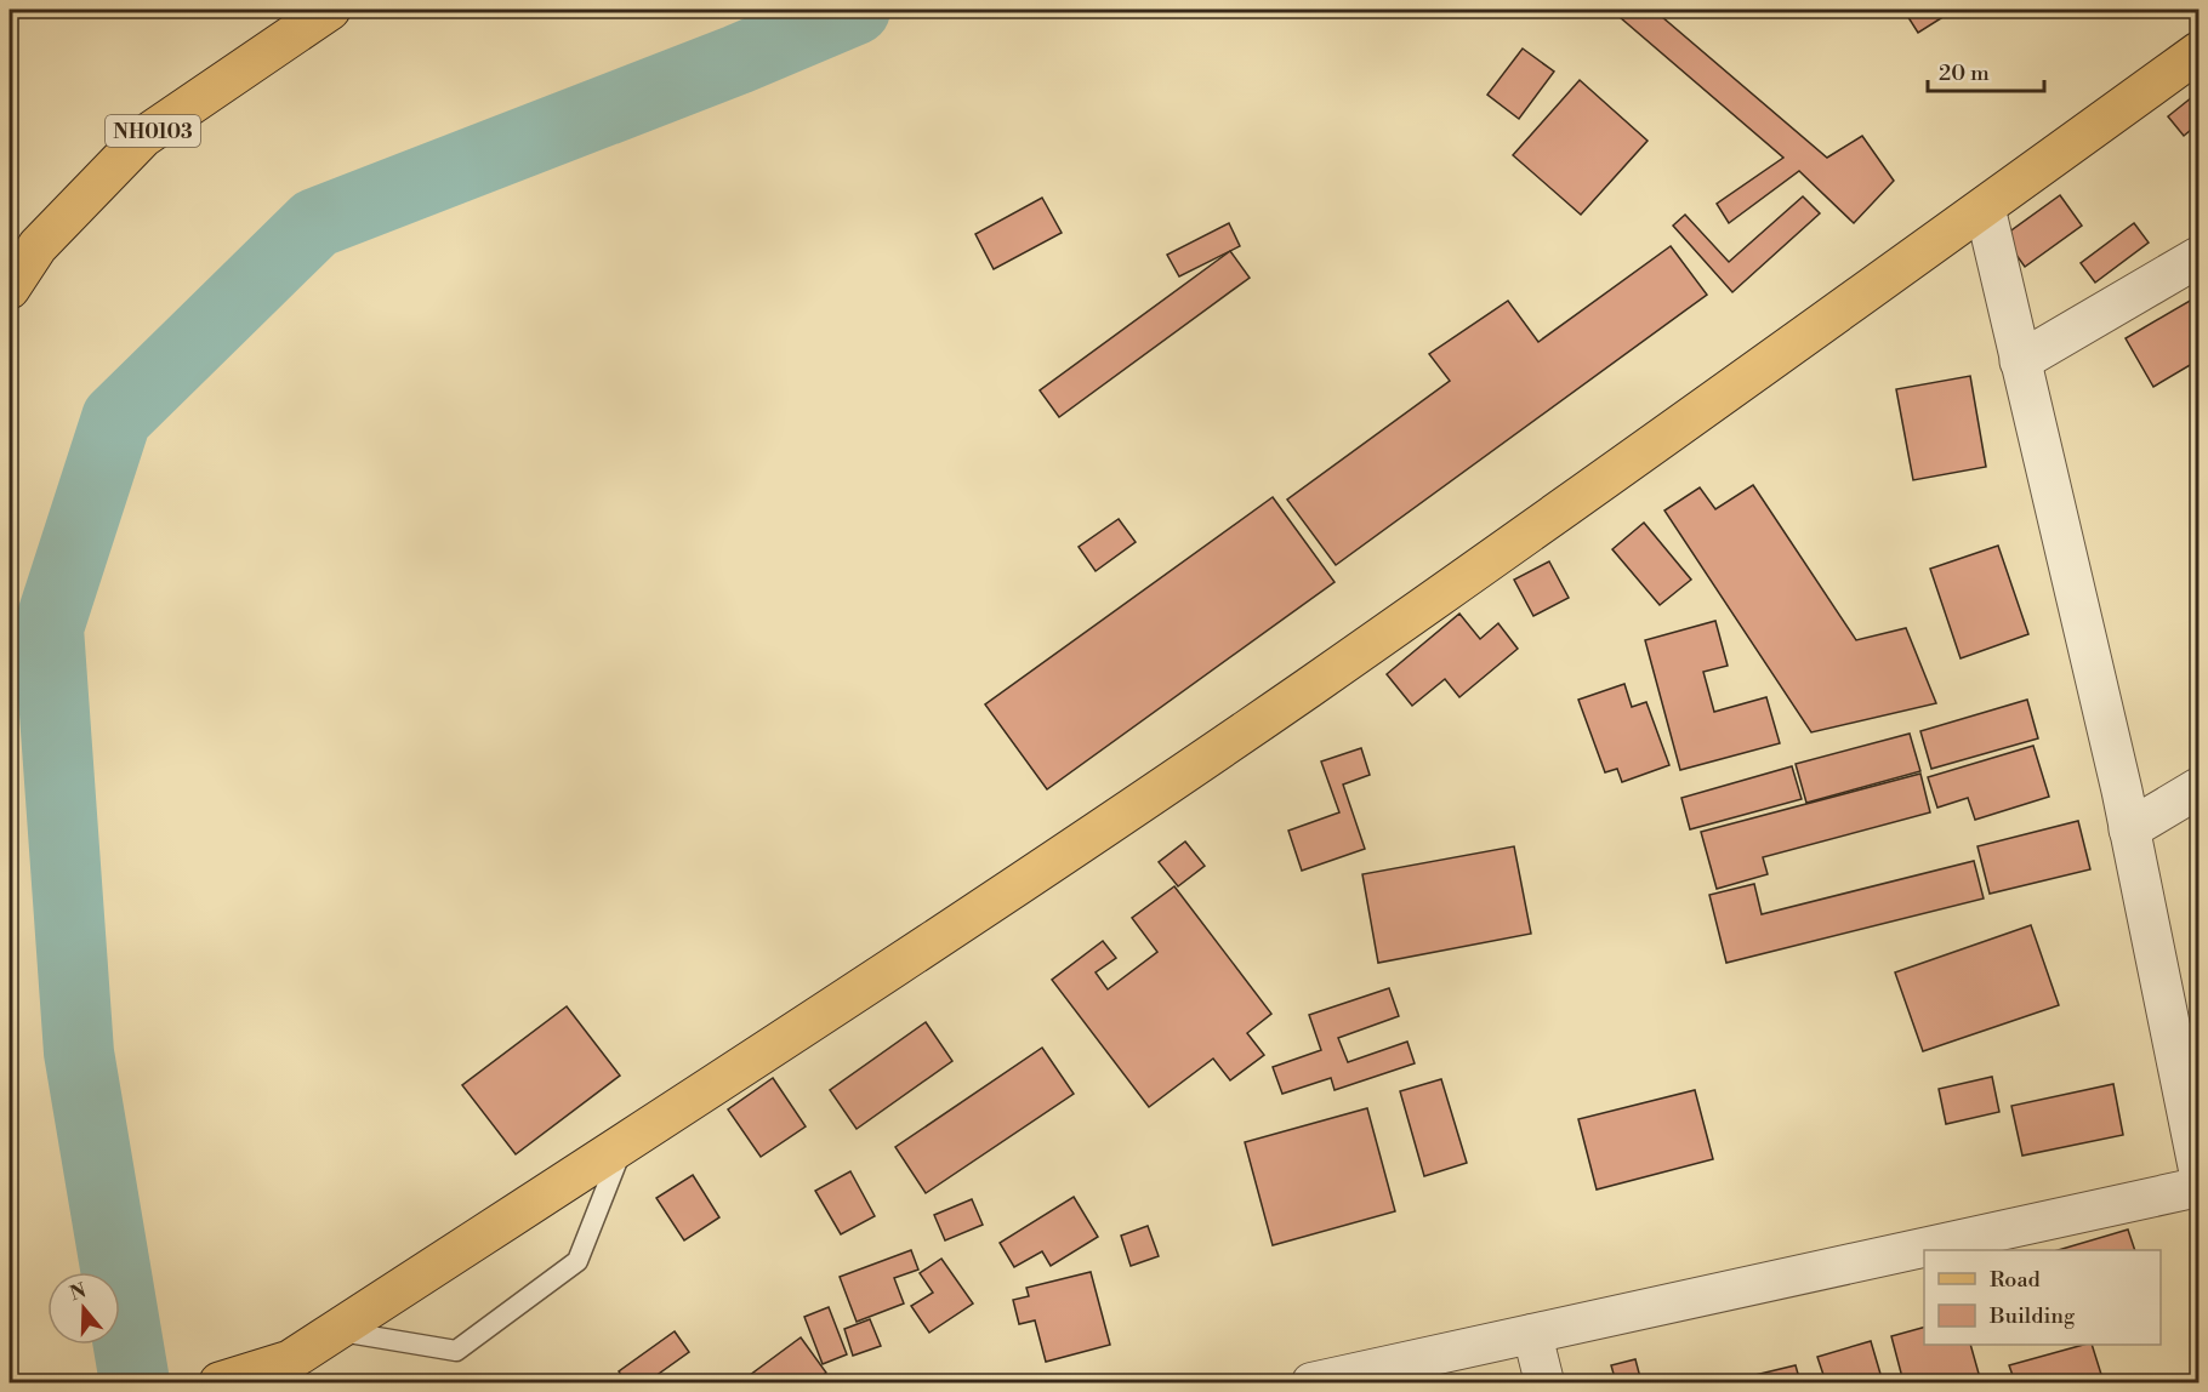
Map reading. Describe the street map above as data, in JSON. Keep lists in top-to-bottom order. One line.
{"streets":{"main road":["NH0103"]},"legend":["Road","Building"],"scale_bar":"20 m","north":"top"}
